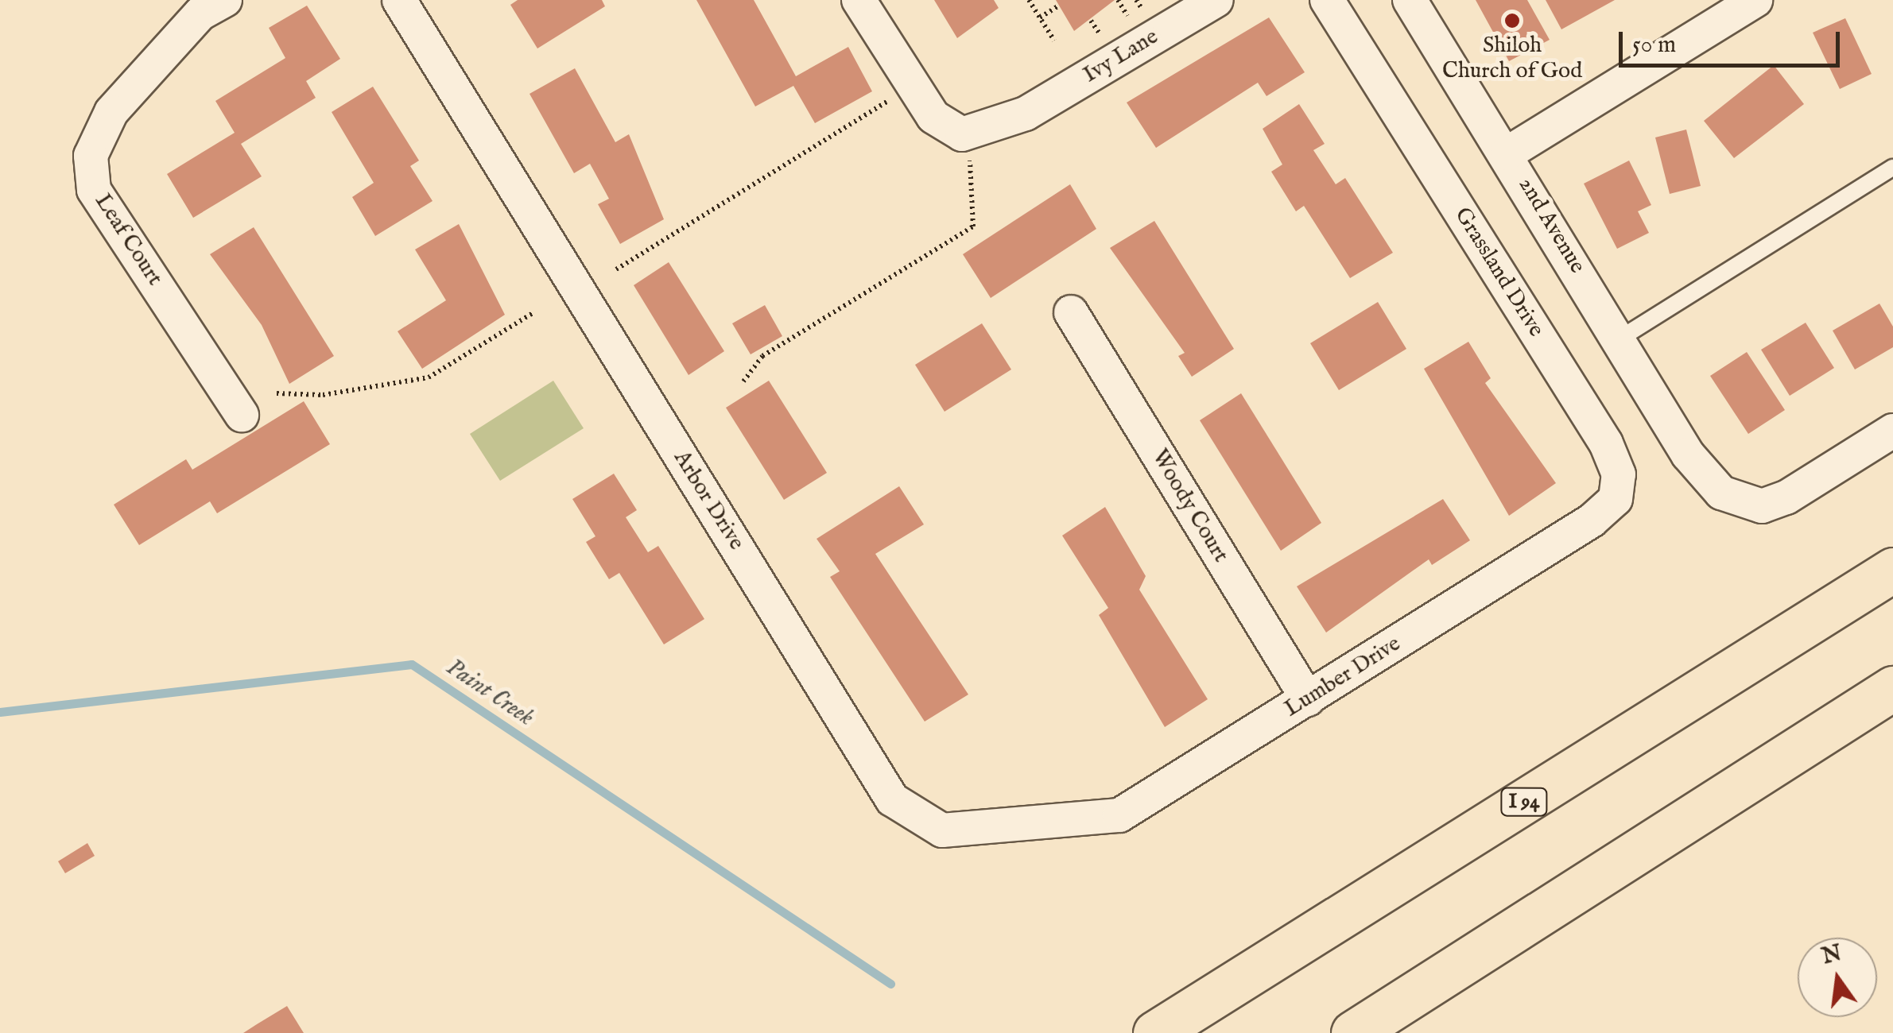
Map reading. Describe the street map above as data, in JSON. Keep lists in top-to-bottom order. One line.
{"streets":{"highway":["I 94"],"street":["Ivy Lane","2nd Avenue","Leaf Court","Grassland Drive","Arbor Drive","Woody Court","Lumber Drive"]},"crossings":[["Grassland Drive","Lumber Drive"],["Arbor Drive","Lumber Drive"],["Woody Court","Lumber Drive"]],"water":["Paint Creek"],"places":["Shiloh Church of God"],"scale_bar":"50 m","north":"top"}
